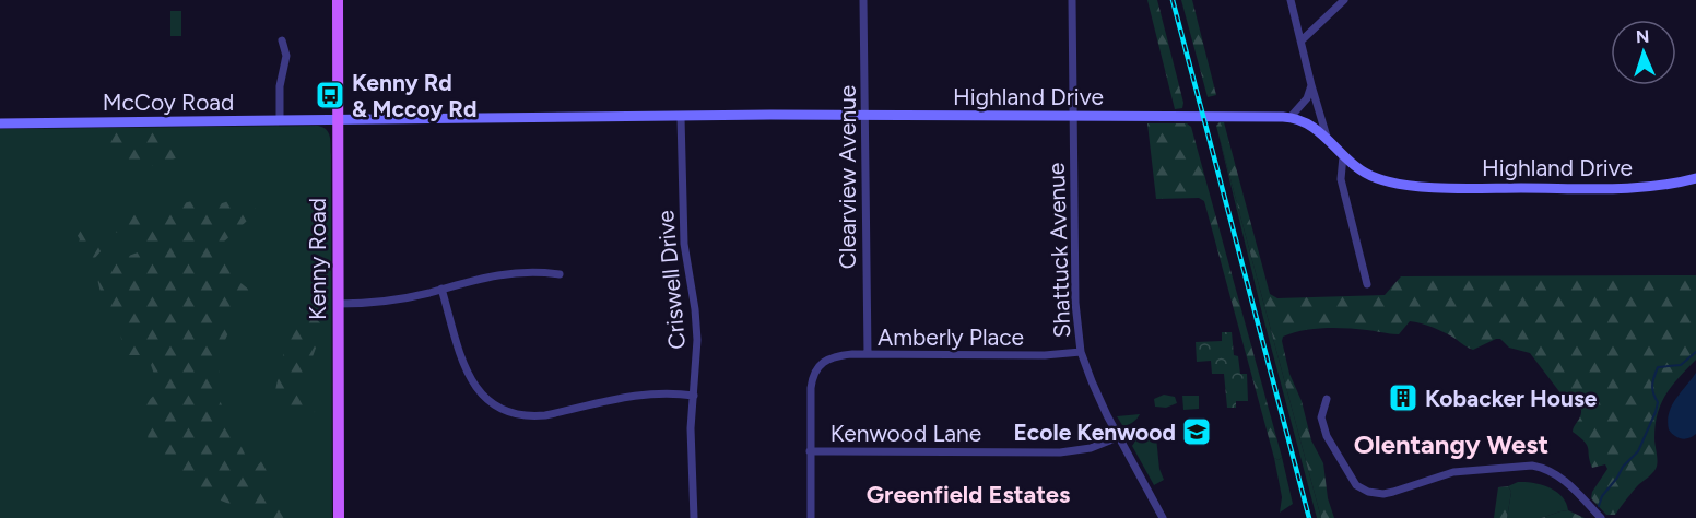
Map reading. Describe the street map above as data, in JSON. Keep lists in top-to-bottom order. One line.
{"streets":{"main road":["Kenny Road"],"street":["Highland Drive","McCoy Road","Clearview Avenue","Shattuck Avenue","Criswell Drive","Amberly Place","Kenwood Lane"]},"crossings":[["Highland Drive","McCoy Road"],["Highland Drive","Clearview Avenue"],["Highland Drive","Shattuck Avenue"],["Highland Drive","Kenny Road"],["Highland Drive","Criswell Drive"],["McCoy Road","Kenny Road"],["Clearview Avenue","Amberly Place"],["Shattuck Avenue","Amberly Place"],["Shattuck Avenue","Kenwood Lane"],["Amberly Place","Kenwood Lane"]],"districts":["Olentangy West","Greenfield Estates"],"places":{"bus stop":["Kenny Rd & Mccoy Rd"],"building":["Kobacker House"],"school or university":["Ecole Kenwood"]},"north":"top"}
